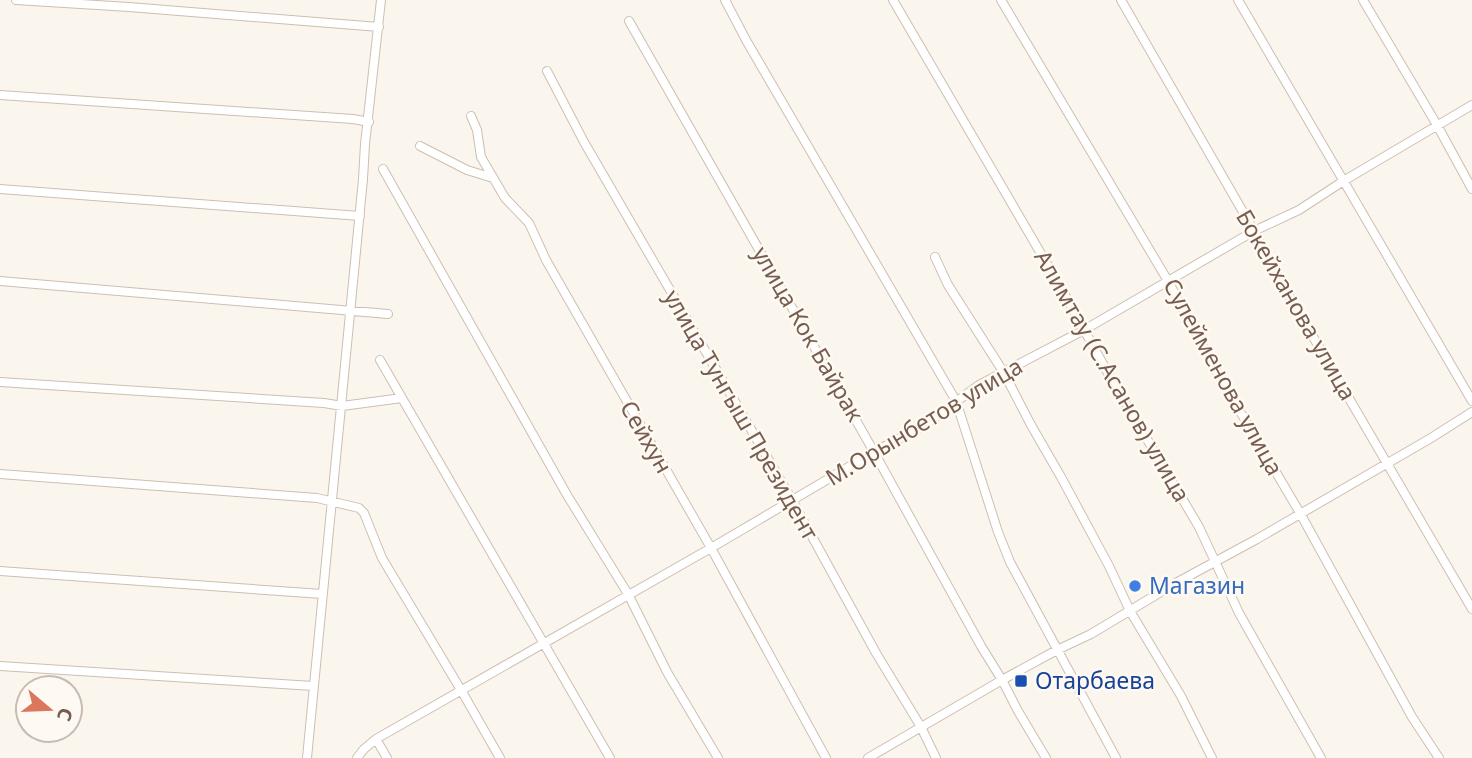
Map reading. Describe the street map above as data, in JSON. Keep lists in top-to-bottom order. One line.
{"streets":{"street":["Бокейханова улица","улица Кок Байрак","Алимтау (С.Асанов) улица","Сулейменова улица","улица Тунгыш Президент","М.Орынбетов улица","Сейхун"]},"crossings":[["Бокейханова улица","М.Орынбетов улица"],["улица Кок Байрак","М.Орынбетов улица"],["Алимтау (С.Асанов) улица","М.Орынбетов улица"],["Сулейменова улица","М.Орынбетов улица"],["улица Тунгыш Президент","М.Орынбетов улица"],["М.Орынбетов улица","Сейхун"]],"places":{"other":["Магазин"],"transit":["Отарбаева"]},"north":"right"}
